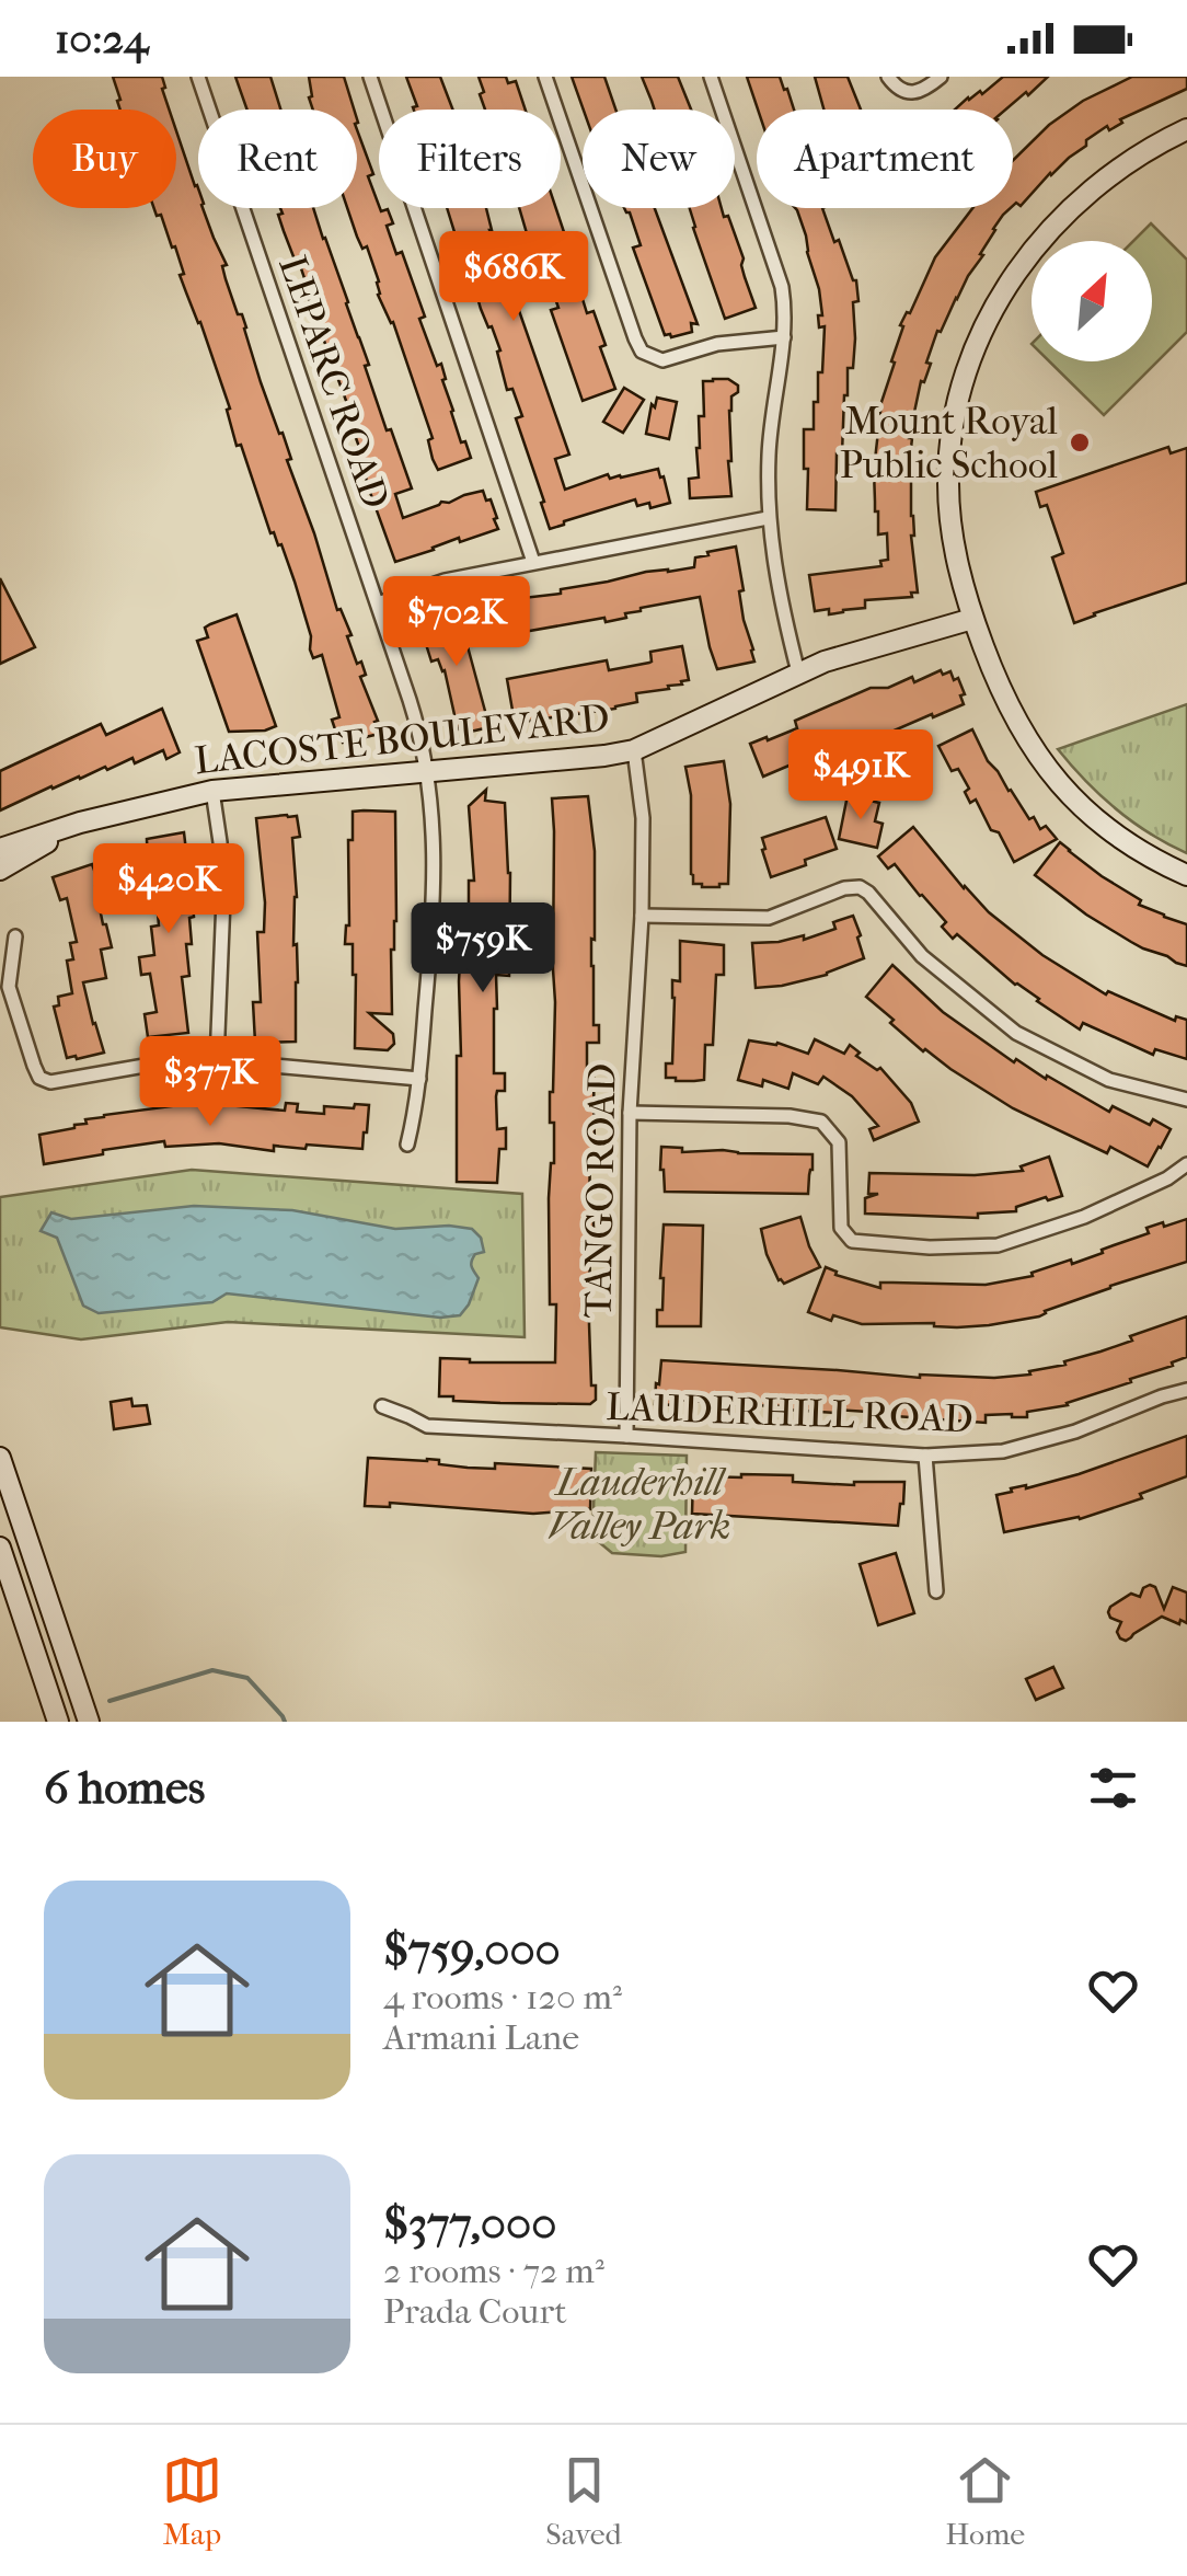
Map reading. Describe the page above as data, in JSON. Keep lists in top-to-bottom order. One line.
{"streets":{"street":["LEPARC ROAD","LACOSTE BOULEVARD","TANGO ROAD","LAUDERHILL ROAD"]},"crossings":[["LEPARC ROAD","LACOSTE BOULEVARD"],["LACOSTE BOULEVARD","TANGO ROAD"],["TANGO ROAD","LAUDERHILL ROAD"]],"parks":["Lauderhill Valley Park"],"places":["Mount Royal Public School"],"north":"top right","page":{"status":"10:24","chip":["Buy","Rent","Filters","New","Apartment"],"price":["$686K","$702K","$491K","$420K","$759K","$377K"],"heading":"6 homes","list":[{"name":"$759,000","note":"4 rooms · 120 m² · Armani Lane"},{"name":"$377,000","note":"2 rooms · 72 m² · Prada Court"}],"tabs":["Map","Saved","Home"]}}
